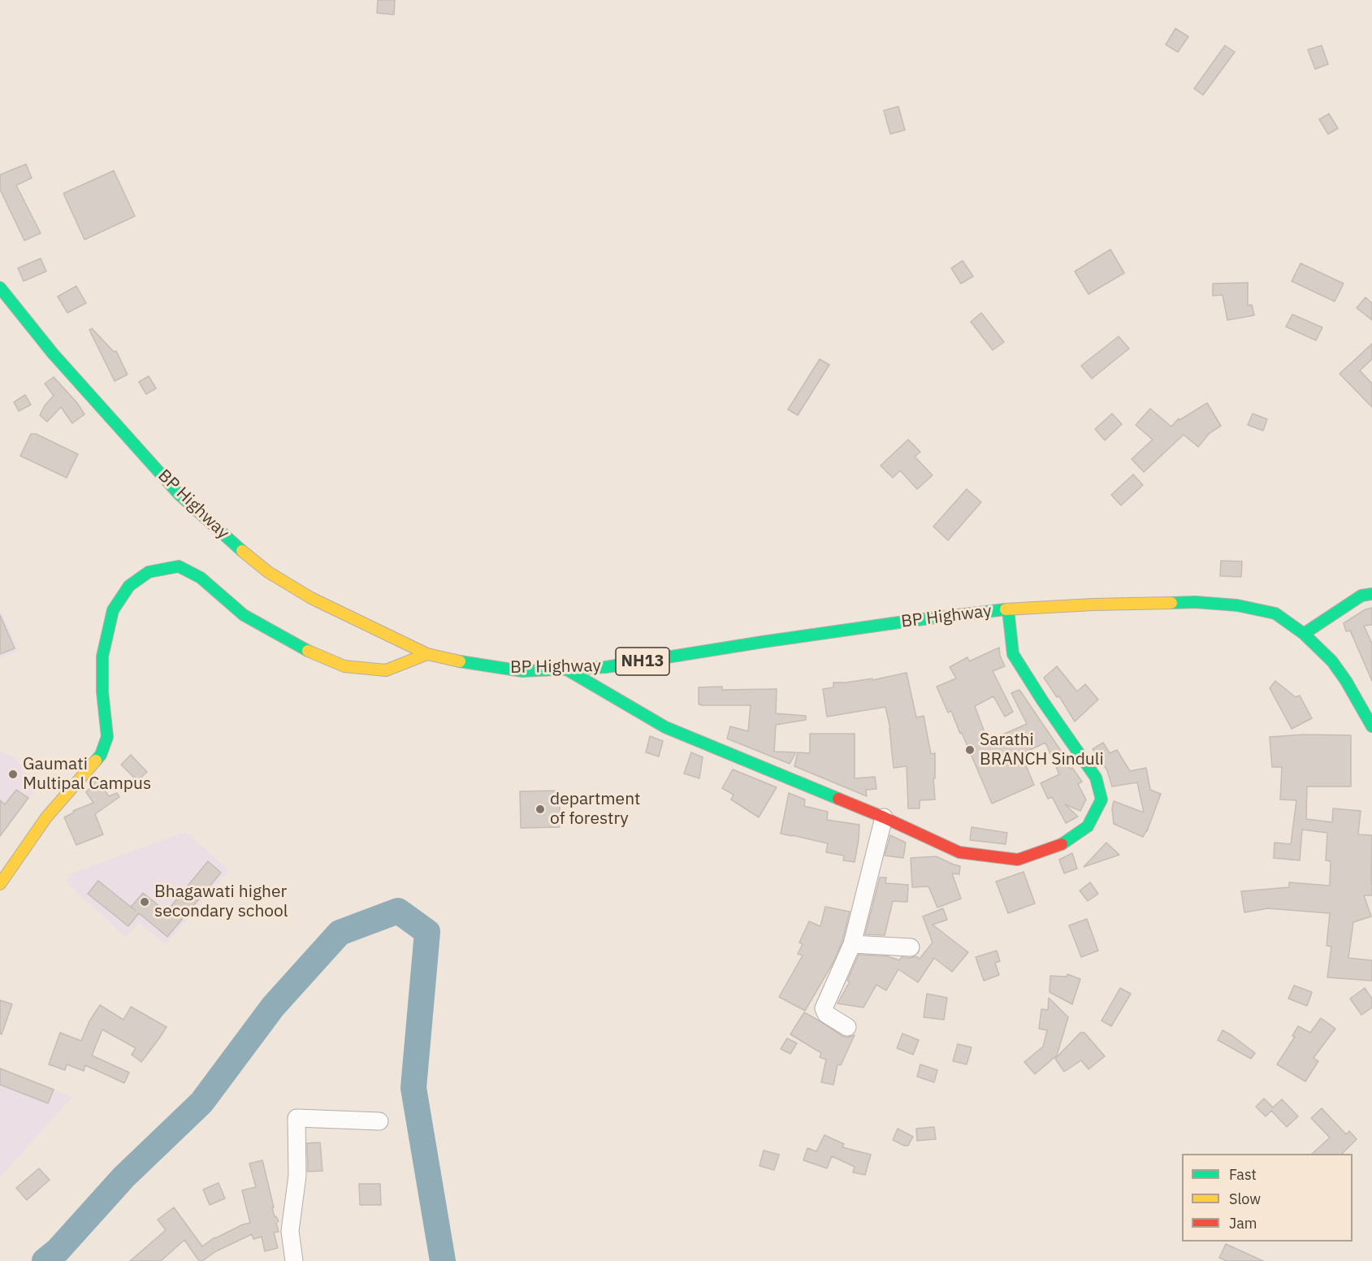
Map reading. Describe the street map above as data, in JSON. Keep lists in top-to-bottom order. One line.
{"streets":{"main road":["BP Highway","NH13"]},"places":["Sarathi BRANCH Sinduli","Gaumati Multipal Campus","department of forestry","Bhagawati higher secondary school"],"legend":["Fast","Slow","Jam"]}
